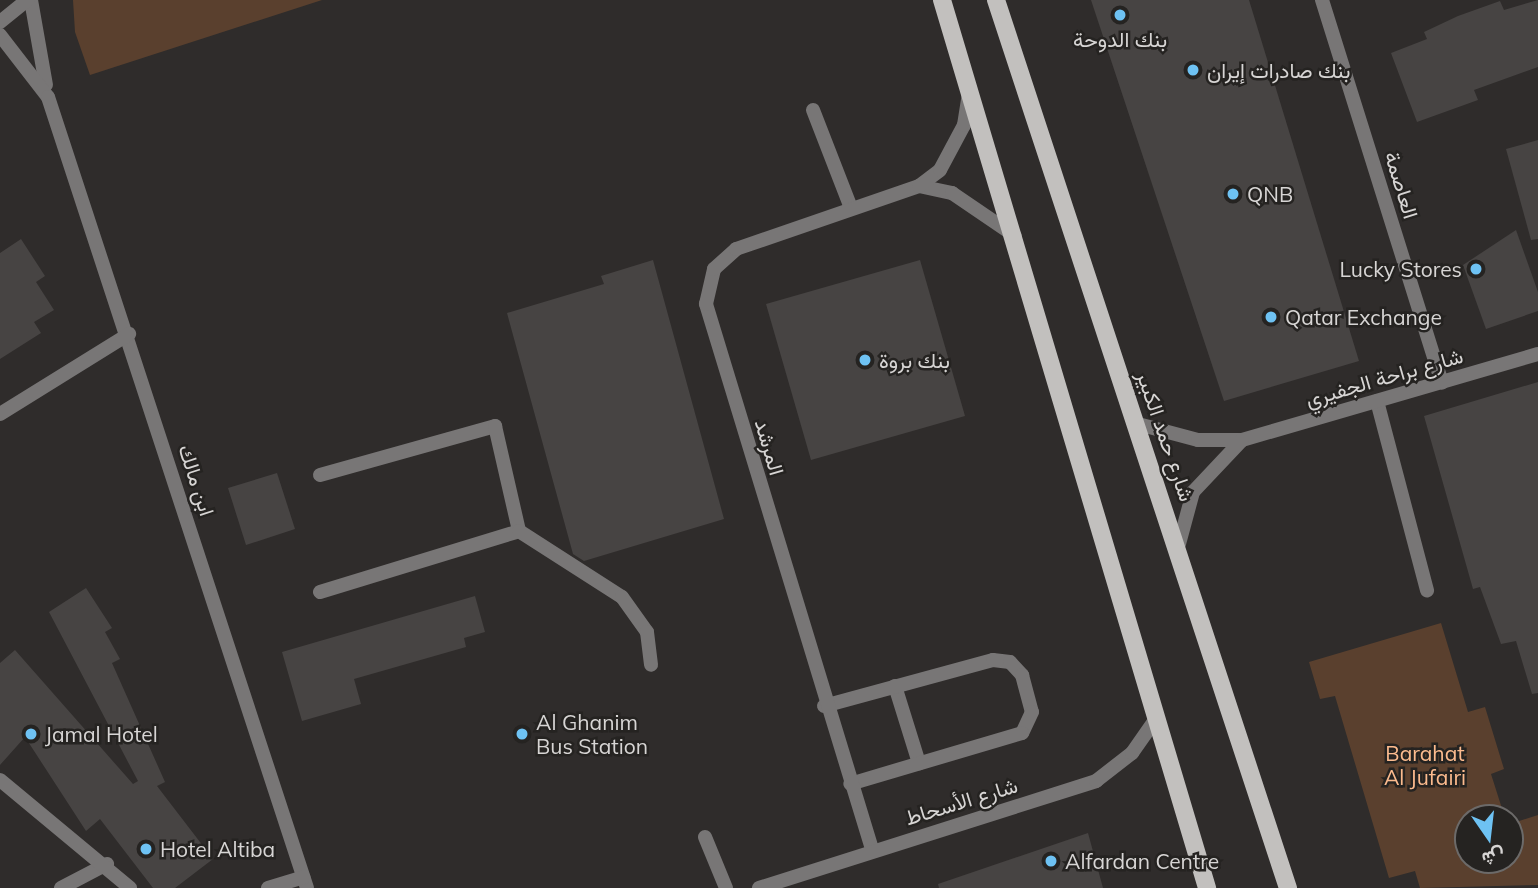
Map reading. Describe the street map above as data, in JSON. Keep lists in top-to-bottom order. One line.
{"streets":{"main road":["شارع حمد الكبير"],"street":["العاصمة","شارع براحة الجفيري","المرشد","ابن مالك","شارع الأسحاط"]},"crossings":[["العاصمة","شارع براحة الجفيري"],["شارع براحة الجفيري","شارع حمد الكبير"],["المرشد","شارع الأسحاط"]],"parks":["Barahat Al Jufairi"],"places":["بنك الدوحة","بنك صادرات إيران","QNB","Lucky Stores","Qatar Exchange","بنك بروة","Jamal Hotel","Al Ghanim Bus Station","Hotel Altiba","Alfardan Centre"],"north":"bottom"}
